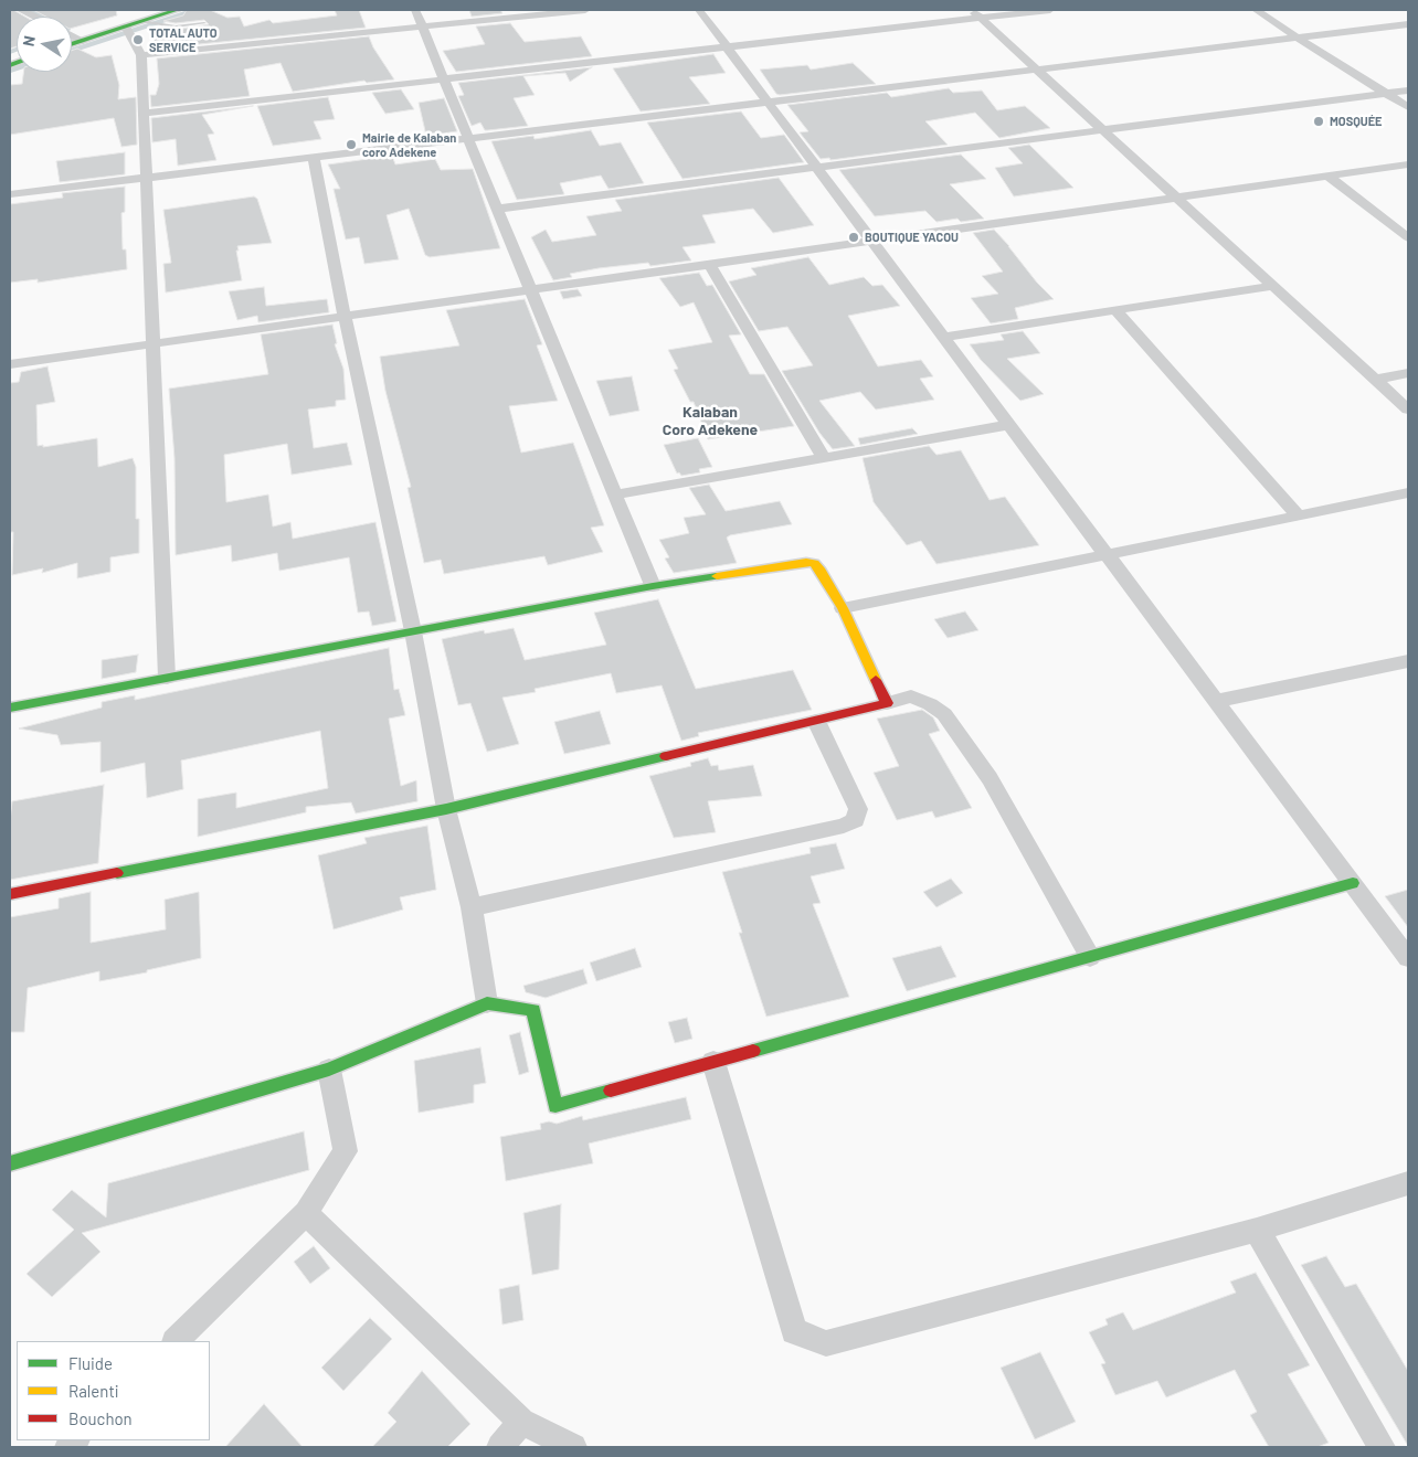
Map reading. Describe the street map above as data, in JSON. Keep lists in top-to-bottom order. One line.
{"districts":["Kalaban Coro Adekene"],"places":["TOTAL AUTO SERVICE","MOSQUÉE","Mairie de Kalaban coro Adekene","BOUTIQUE YACOU"],"legend":["Fluide","Ralenti","Bouchon"],"north":"left"}
